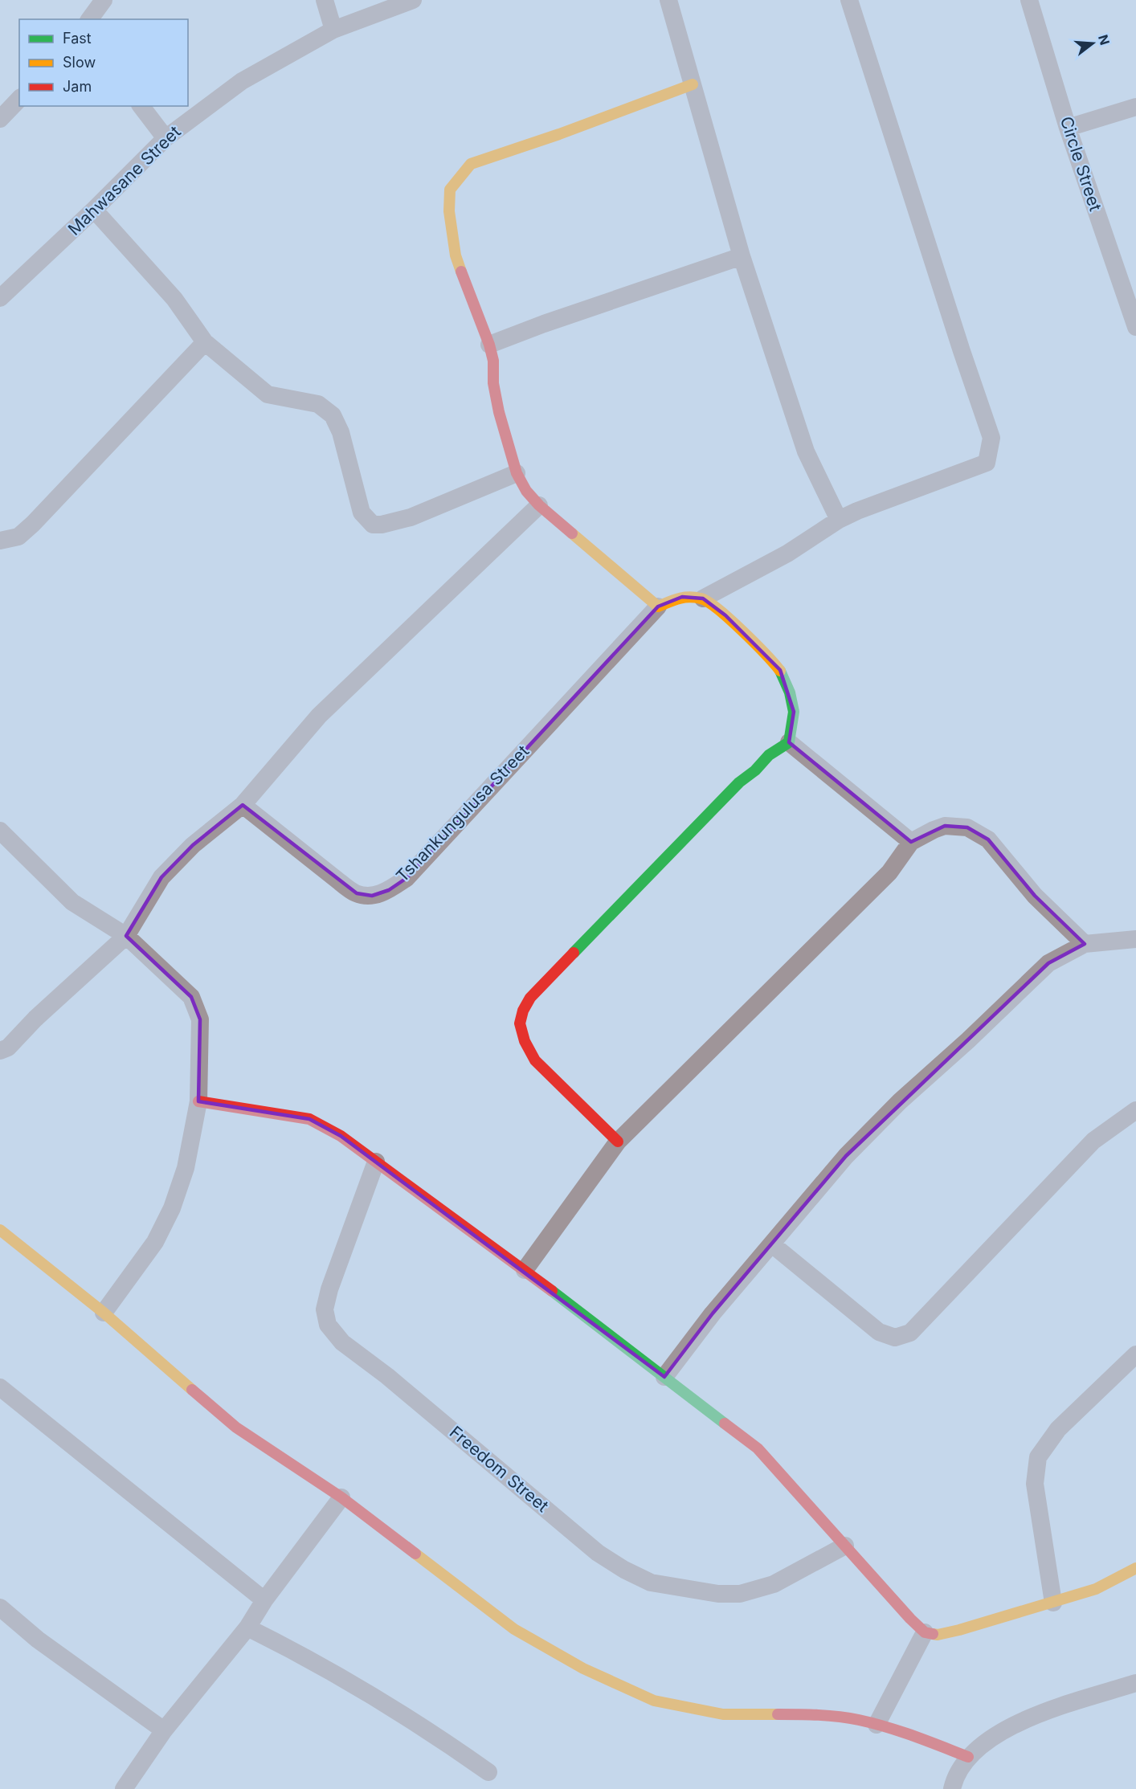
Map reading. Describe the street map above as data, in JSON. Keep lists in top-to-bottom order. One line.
{"streets":{"street":["Circle Street","Mahwasane Street","Tshankungulusa Street","Freedom Street"]},"legend":["Fast","Slow","Jam"],"north":"right"}
